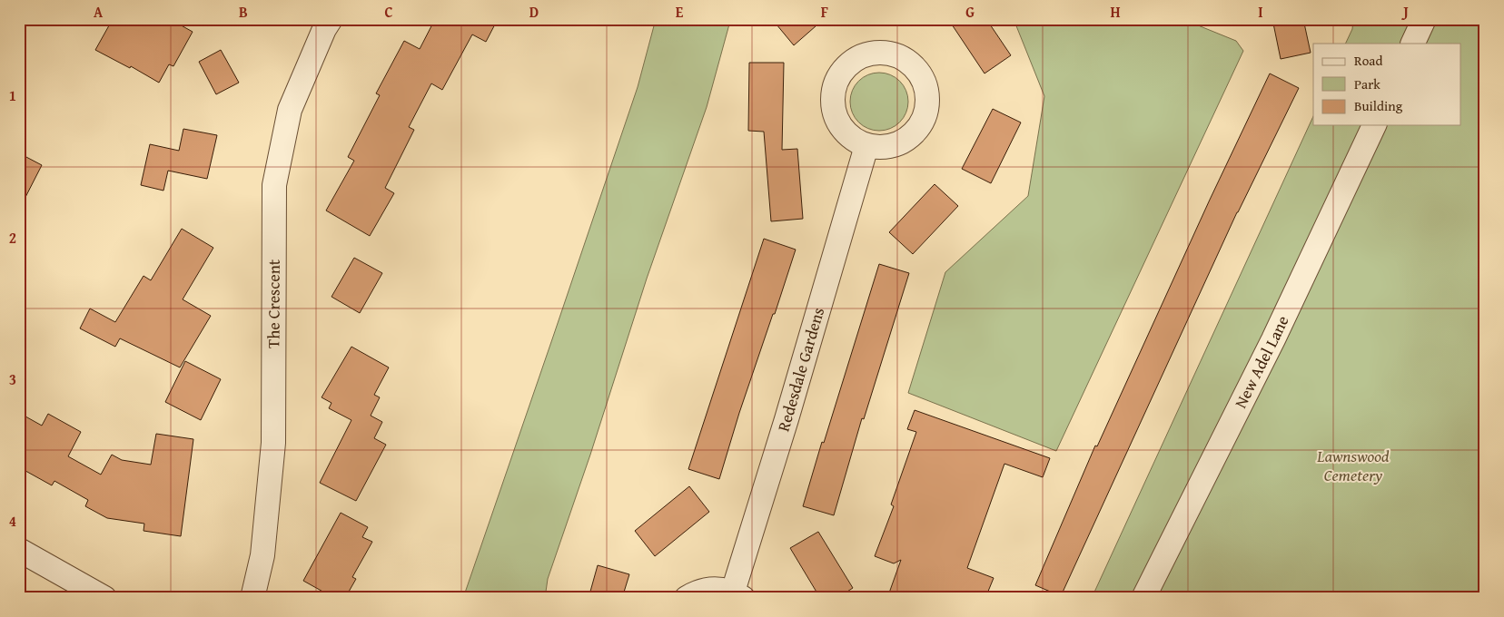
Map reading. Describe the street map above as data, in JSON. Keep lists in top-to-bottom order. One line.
{"streets":{"street":["The Crescent","New Adel Lane","Redesdale Gardens"]},"parks":["Lawnswood Cemetery"],"legend":["Road","Park","Building"],"grid":{"columns":["A","B","C","D","E","F","G","H","I","J"],"rows":["1","2","3","4"]}}
